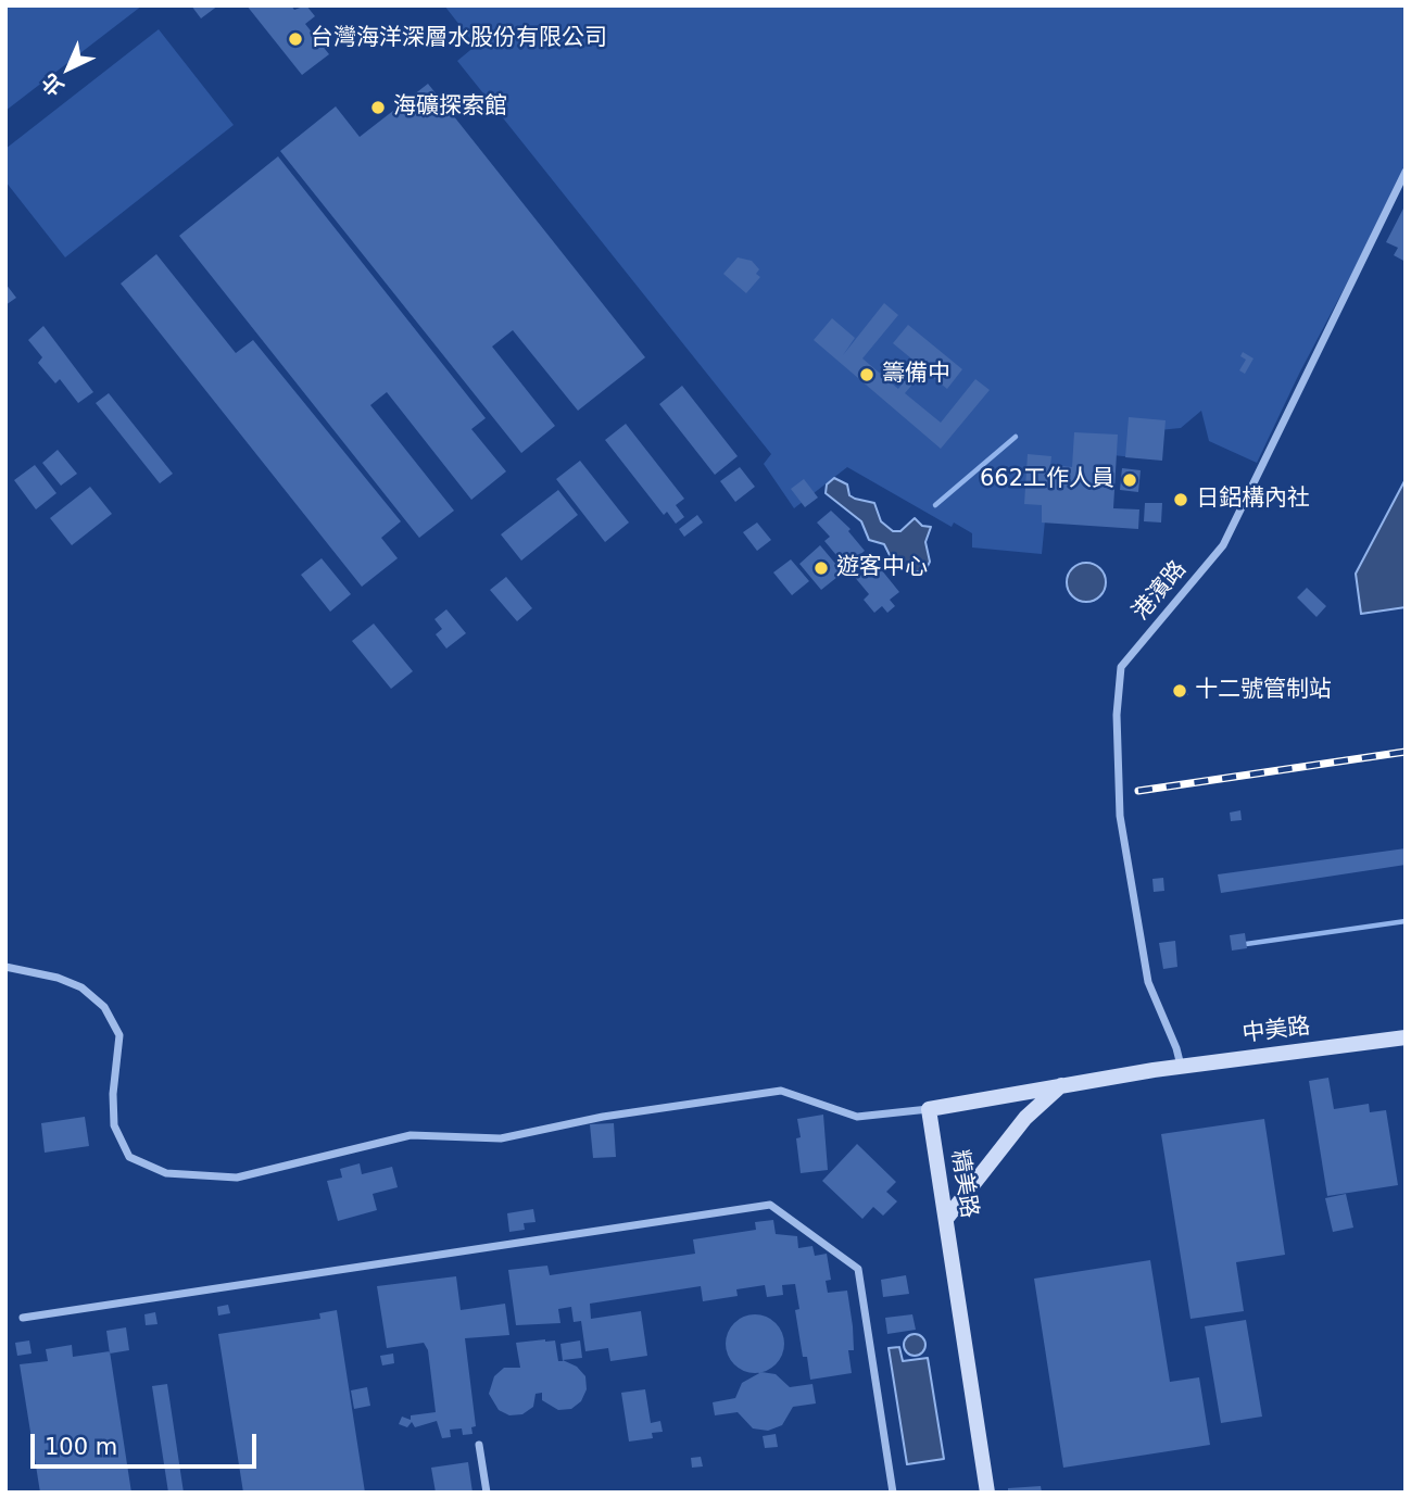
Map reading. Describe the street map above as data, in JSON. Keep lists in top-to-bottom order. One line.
{"streets":{"main road":["中美路","精美路"],"street":["港濱路"]},"crossings":[["港濱路","中美路"]],"places":["台灣海洋深層水股份有限公司","海礦探索館","籌備中","662工作人員","日鋁構內社","遊客中心","十二號管制站"],"scale_bar":"100 m","north":"bottom left"}
